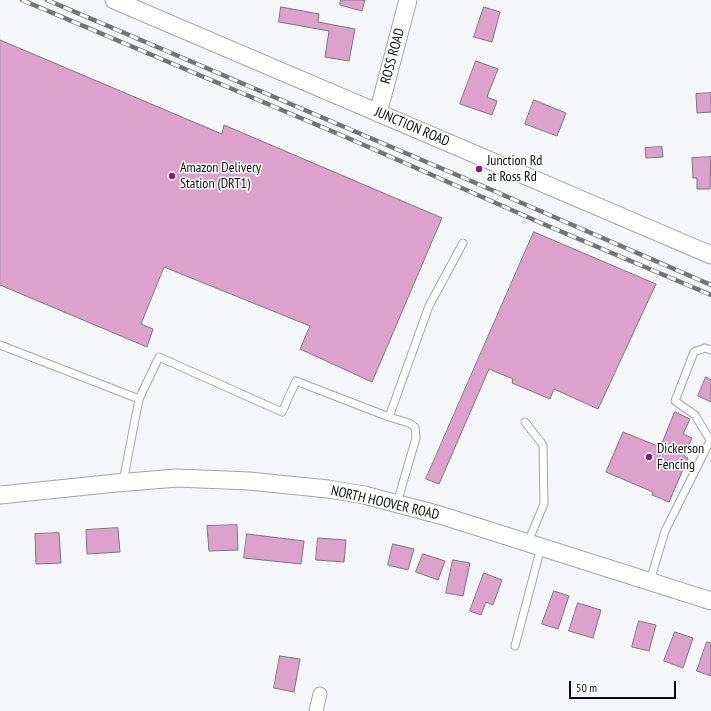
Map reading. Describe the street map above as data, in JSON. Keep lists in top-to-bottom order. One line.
{"streets":{"street":["ROSS ROAD","JUNCTION ROAD","NORTH HOOVER ROAD"]},"crossings":[["ROSS ROAD","JUNCTION ROAD"]],"places":["Junction Rd at Ross Rd","Amazon Delivery Station (DRT1)","Dickerson Fencing"],"scale_bar":"50 m"}
